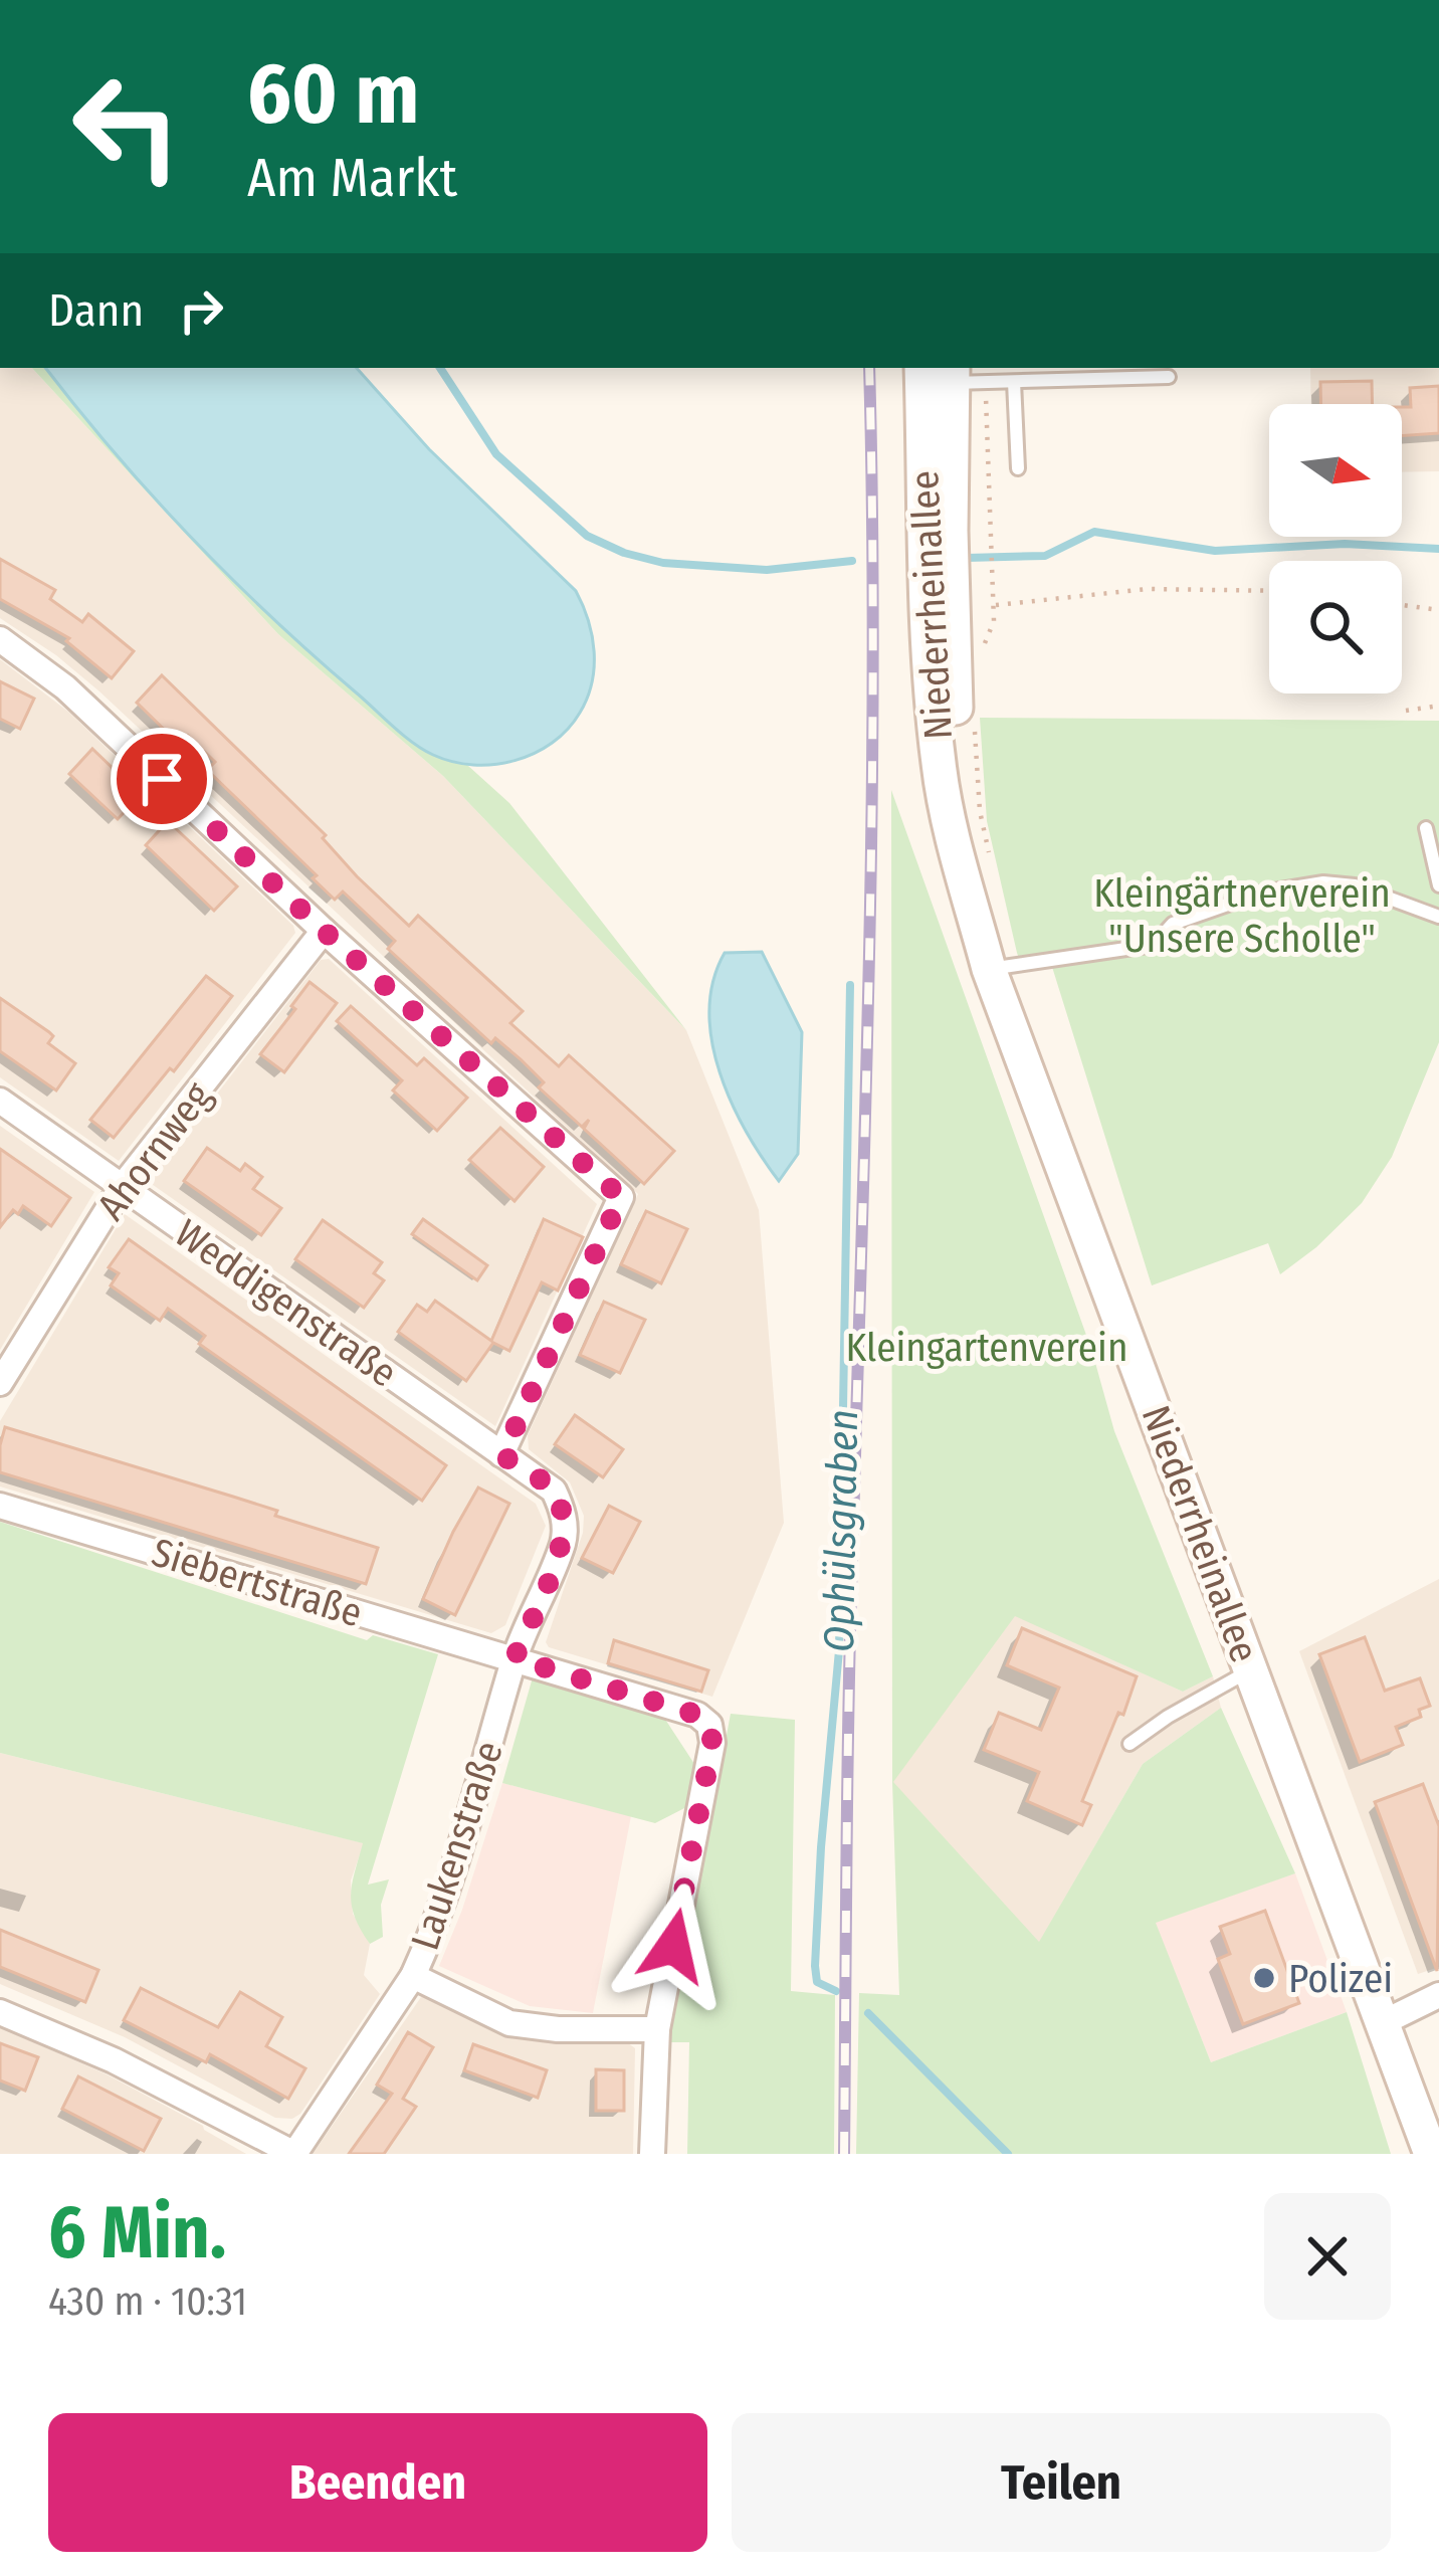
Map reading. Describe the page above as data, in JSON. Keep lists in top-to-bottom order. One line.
{"streets":{"main road":["Niederrheinallee"],"street":["Ahornweg","Weddigenstraße","Siebertstraße","Laukenstraße"]},"crossings":[["Ahornweg","Weddigenstraße"],["Weddigenstraße","Laukenstraße"],["Siebertstraße","Laukenstraße"]],"water":["Ophülsgraben"],"parks":["Kleingärtnerverein \"Unsere Scholle\"","Kleingartenverein"],"places":["Polizei"],"north":"right","page":{"turn":["60 m","Am Markt"],"then":"Dann","heading":["6 Min.","430 m · 10:31"],"buttons":["Beenden","Teilen"]}}
